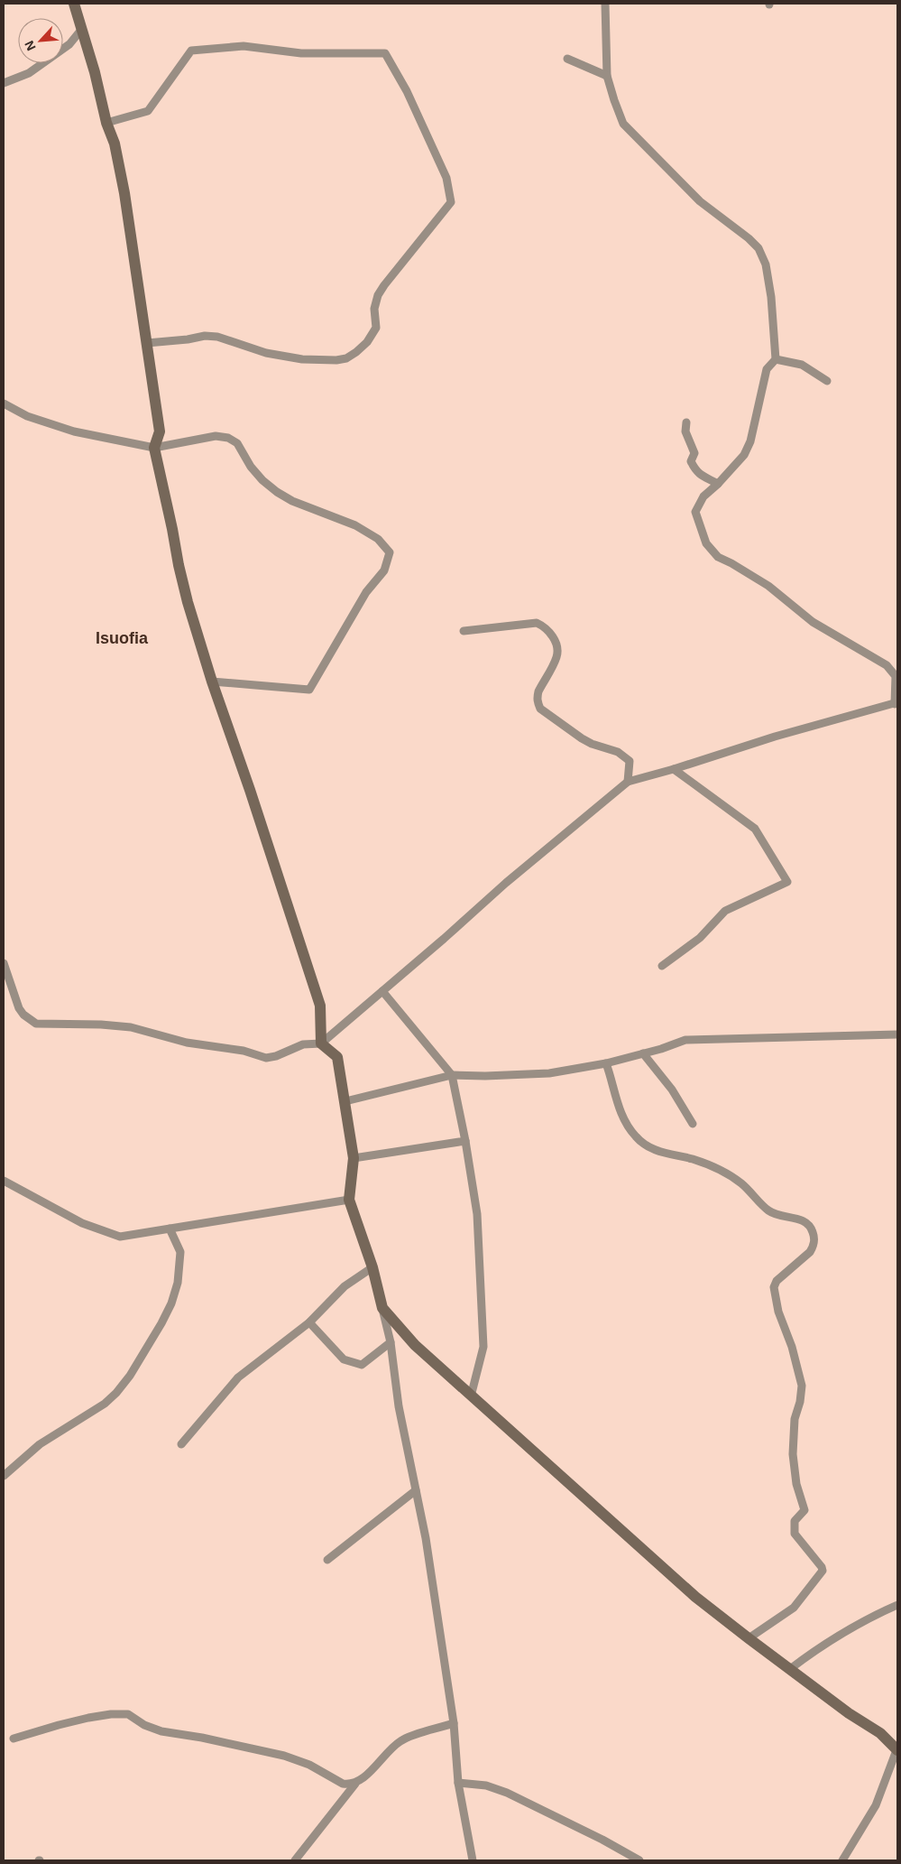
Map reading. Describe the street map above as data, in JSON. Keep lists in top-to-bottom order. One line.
{"districts":["Isuofia"],"north":"bottom left"}
